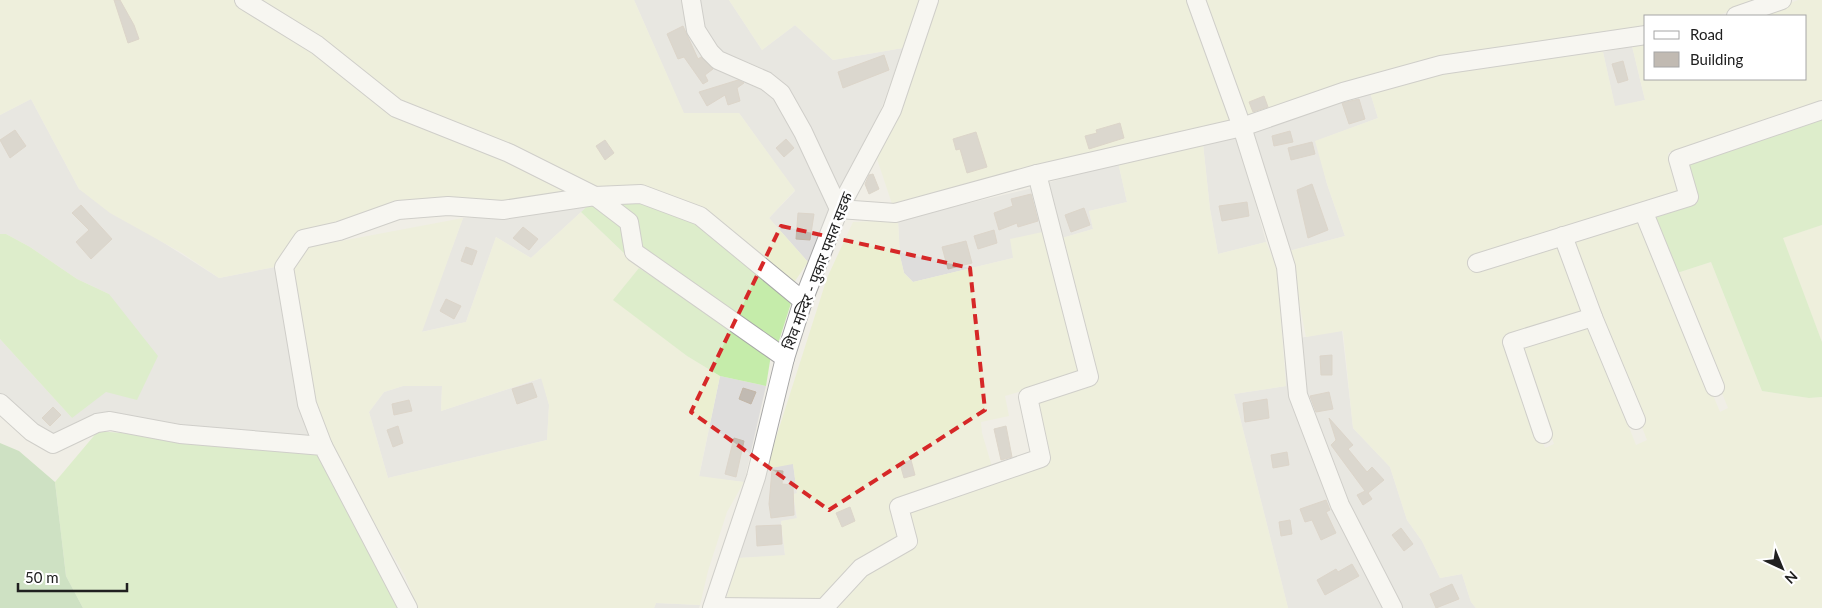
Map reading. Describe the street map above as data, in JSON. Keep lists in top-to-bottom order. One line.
{"streets":{"street":["शिव मन्दिर - पुकार पसल सडक"]},"legend":["Road","Building"],"scale_bar":"50 m","north":"bottom right"}
